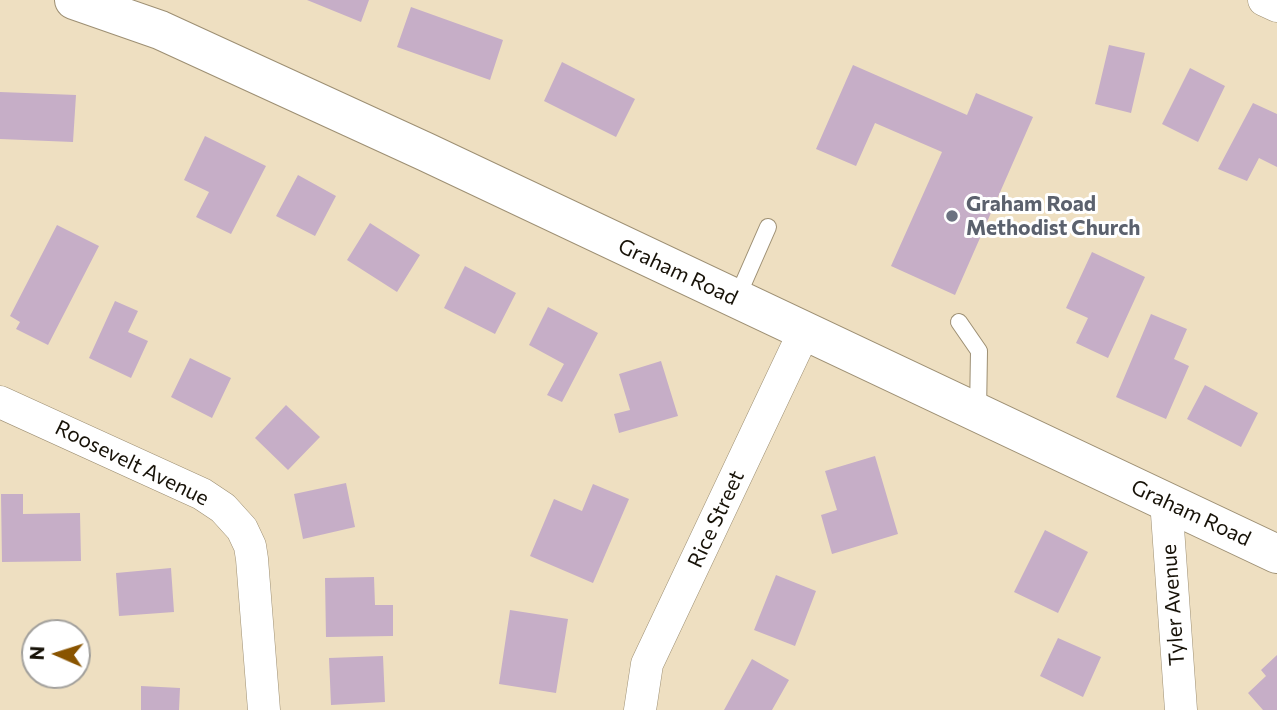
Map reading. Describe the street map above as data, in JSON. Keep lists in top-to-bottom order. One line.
{"streets":{"street":["Graham Road","Roosevelt Avenue","Rice Street","Tyler Avenue"]},"crossings":[["Graham Road","Rice Street"],["Graham Road","Tyler Avenue"]],"places":["Graham Road Methodist Church"],"north":"left"}
